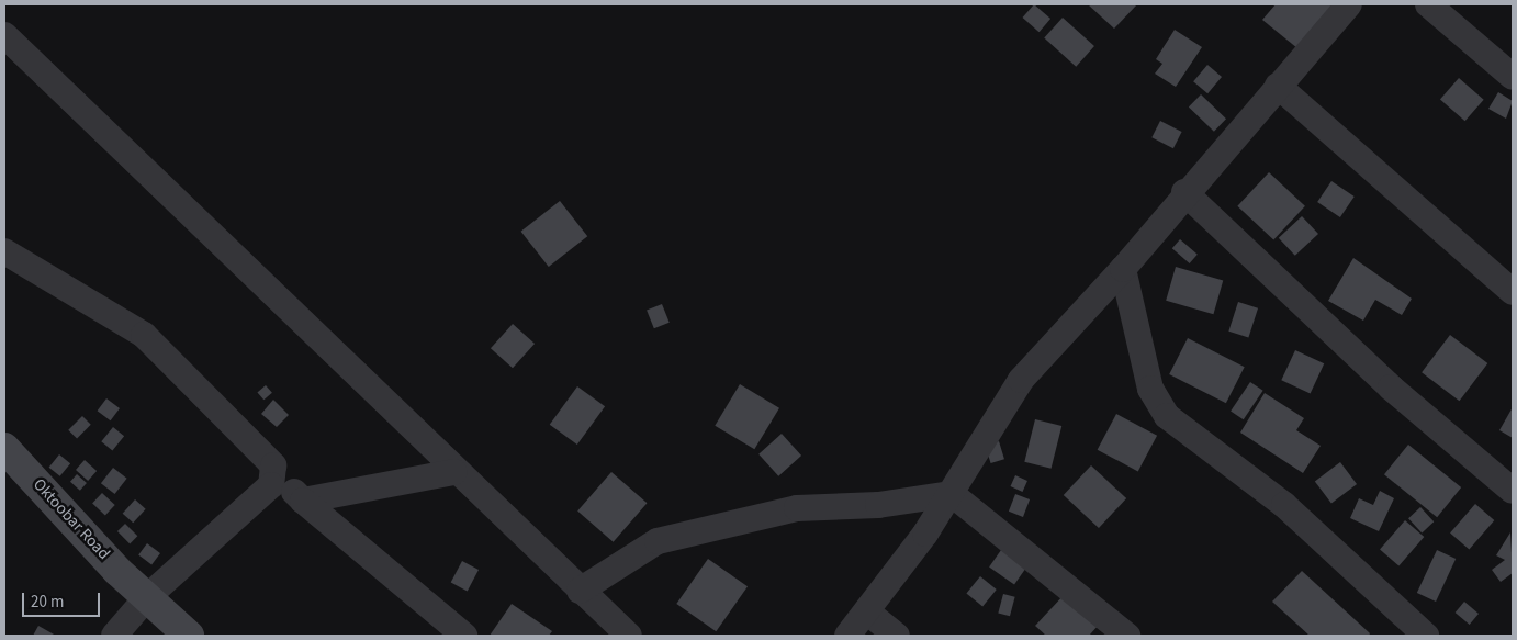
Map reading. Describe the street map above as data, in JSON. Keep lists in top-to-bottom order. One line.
{"streets":{"street":["Oktoobar Road"]},"scale_bar":"20 m"}
